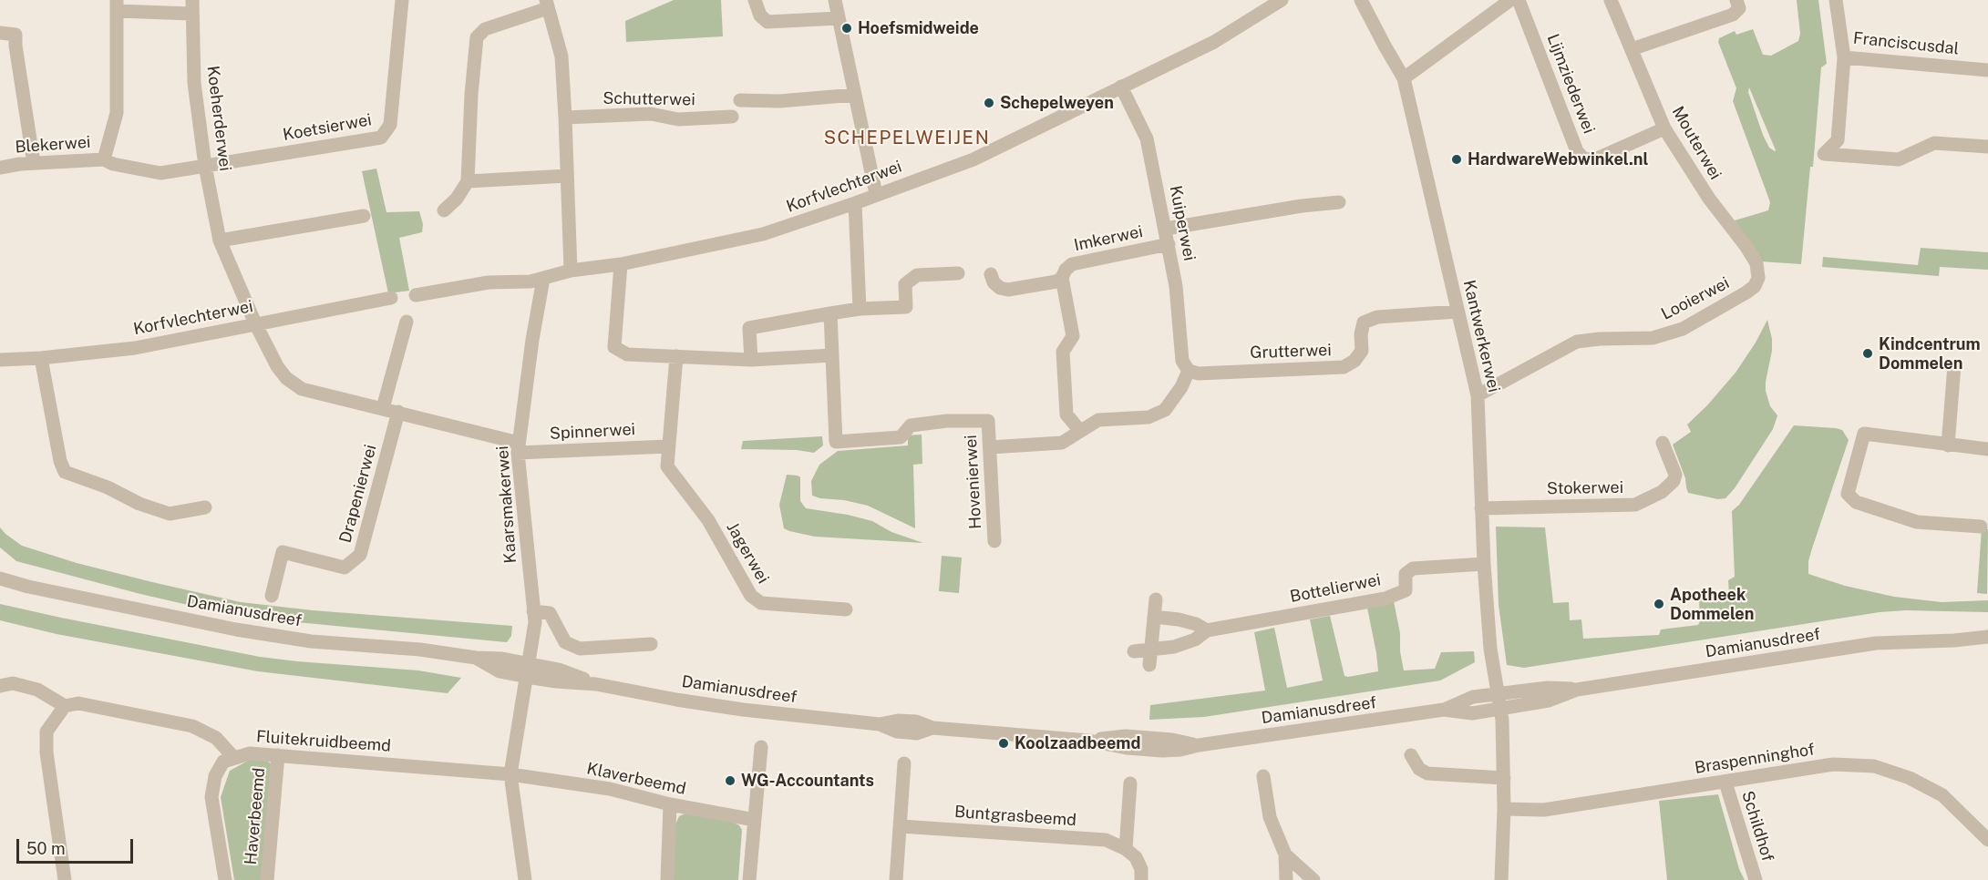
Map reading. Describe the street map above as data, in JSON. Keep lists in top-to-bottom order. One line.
{"streets":{"street":["Franciscusdal","Lijmziederwei","Schutterwei","Koeherderwei","Koetsierwei","Mouterwei","Blekerwei","Korfvlechterwei","Kuiperwei","Imkerwei","Looierwei","Kantwerkerwei","Grutterwei","Spinnerwei","Hovenierwei","Stokerwei","Drapenierwei","Kaarsmakerwei","Jagerwei","Bottelierwei","Damianusdreef","Fluitekruidbeemd","Braspenninghof","Klaverbeemd","Haverbeemd","Buntgrasbeemd","Schildhof"]},"crossings":[["Lijmziederwei","Mouterwei"],["Koeherderwei","Koetsierwei"],["Koeherderwei","Blekerwei"],["Koeherderwei","Korfvlechterwei"],["Koeherderwei","Spinnerwei"],["Koeherderwei","Drapenierwei"],["Koeherderwei","Kaarsmakerwei"],["Koetsierwei","Blekerwei"],["Mouterwei","Looierwei"],["Korfvlechterwei","Kuiperwei"],["Korfvlechterwei","Kaarsmakerwei"],["Kuiperwei","Imkerwei"],["Kuiperwei","Grutterwei"],["Looierwei","Kantwerkerwei"],["Kantwerkerwei","Grutterwei"],["Kantwerkerwei","Stokerwei"],["Kantwerkerwei","Bottelierwei"],["Kantwerkerwei","Damianusdreef"],["Kantwerkerwei","Braspenninghof"],["Spinnerwei","Kaarsmakerwei"],["Spinnerwei","Jagerwei"],["Kaarsmakerwei","Damianusdreef"],["Kaarsmakerwei","Fluitekruidbeemd"],["Kaarsmakerwei","Klaverbeemd"],["Fluitekruidbeemd","Klaverbeemd"],["Fluitekruidbeemd","Haverbeemd"],["Braspenninghof","Schildhof"]],"districts":["SCHEPELWEIJEN"],"places":["Hoefsmidweide","Schepelweyen","HardwareWebwinkel.nl","Kindcentrum Dommelen","Apotheek Dommelen","Koolzaadbeemd","WG-Accountants"],"scale_bar":"50 m"}
